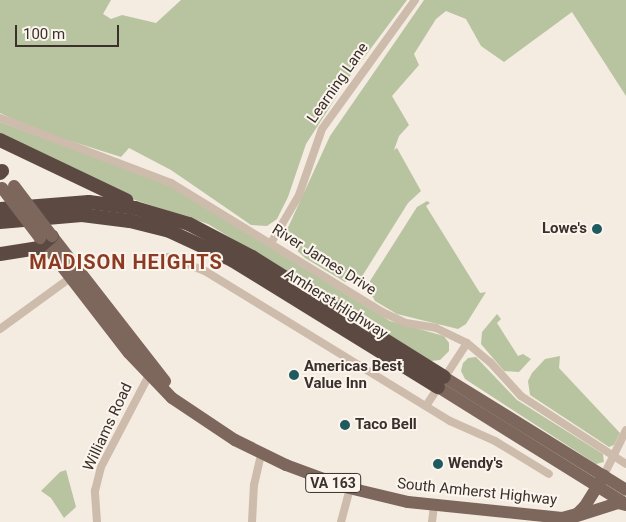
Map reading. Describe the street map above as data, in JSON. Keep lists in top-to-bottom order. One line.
{"streets":{"highway":["Amherst Highway"],"main road":["VA 163","South Amherst Highway"],"street":["Learning Lane","River James Drive","Williams Road"]},"crossings":[["Learning Lane","River James Drive"],["Amherst Highway","South Amherst Highway"],["Williams Road","South Amherst Highway"]],"districts":["MADISON HEIGHTS"],"places":["Lowe's","Americas Best Value Inn","Taco Bell","Wendy's"],"scale_bar":"100 m"}
